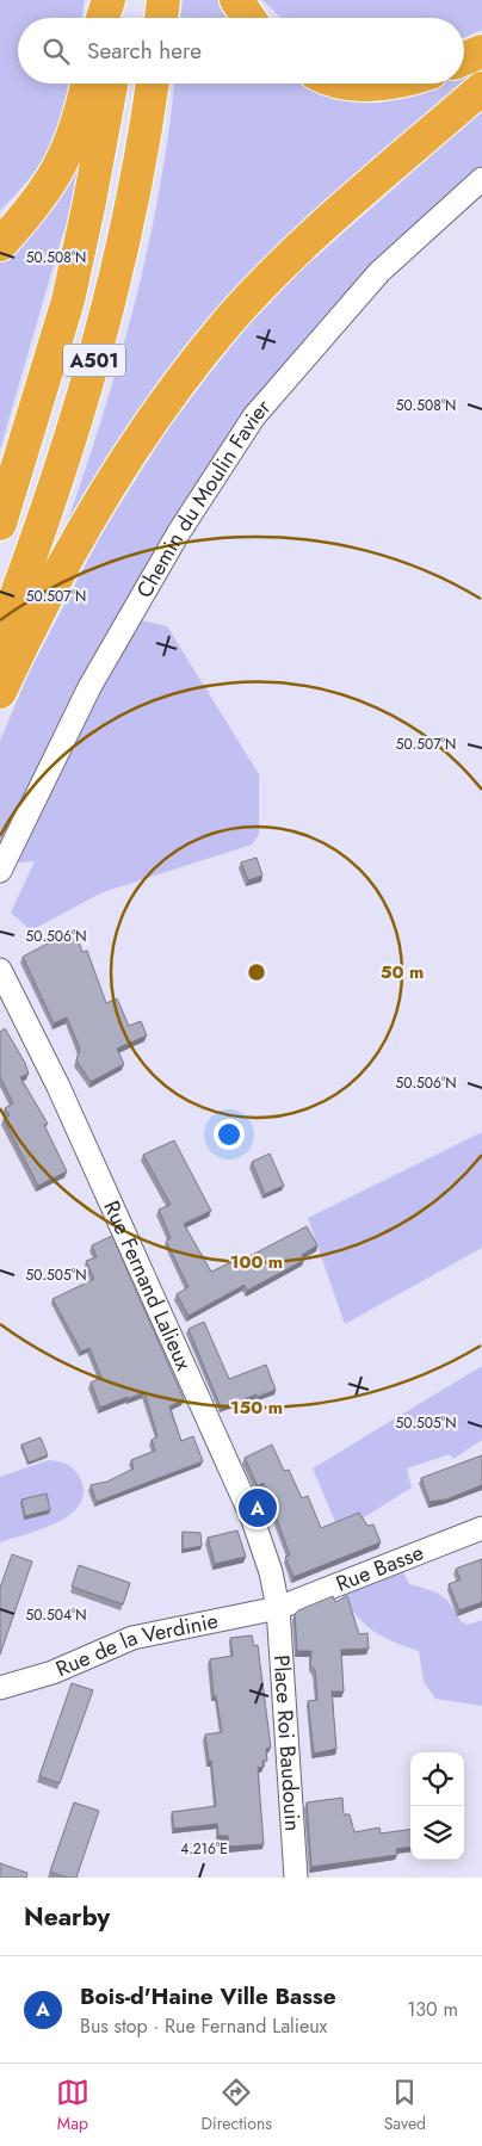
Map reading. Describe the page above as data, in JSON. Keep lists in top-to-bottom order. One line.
{"streets":{"highway":["A501"],"street":["Chemin du Moulin Favier","Rue Fernand Lalieux","Rue Basse","Rue de la Verdinie","Place Roi Baudouin"]},"crossings":[["Rue Fernand Lalieux","Rue Basse"],["Rue Fernand Lalieux","Rue de la Verdinie"],["Rue Fernand Lalieux","Place Roi Baudouin"],["Rue Basse","Rue de la Verdinie"],["Rue Basse","Place Roi Baudouin"],["Rue de la Verdinie","Place Roi Baudouin"]],"page":{"search":"Search here","pins":"A","heading":"Nearby","list":[{"mark":"A","name":"Bois-d'Haine Ville Basse","note":"Bus stop · Rue Fernand Lalieux","value":"130 m"}],"nav":["Map","Directions","Saved"]},"coordinates":["50.508°N","50.507°N","50.506°N","50.505°N","50.504°N","4.216°E"],"rings":["50 m","100 m","150 m"]}
